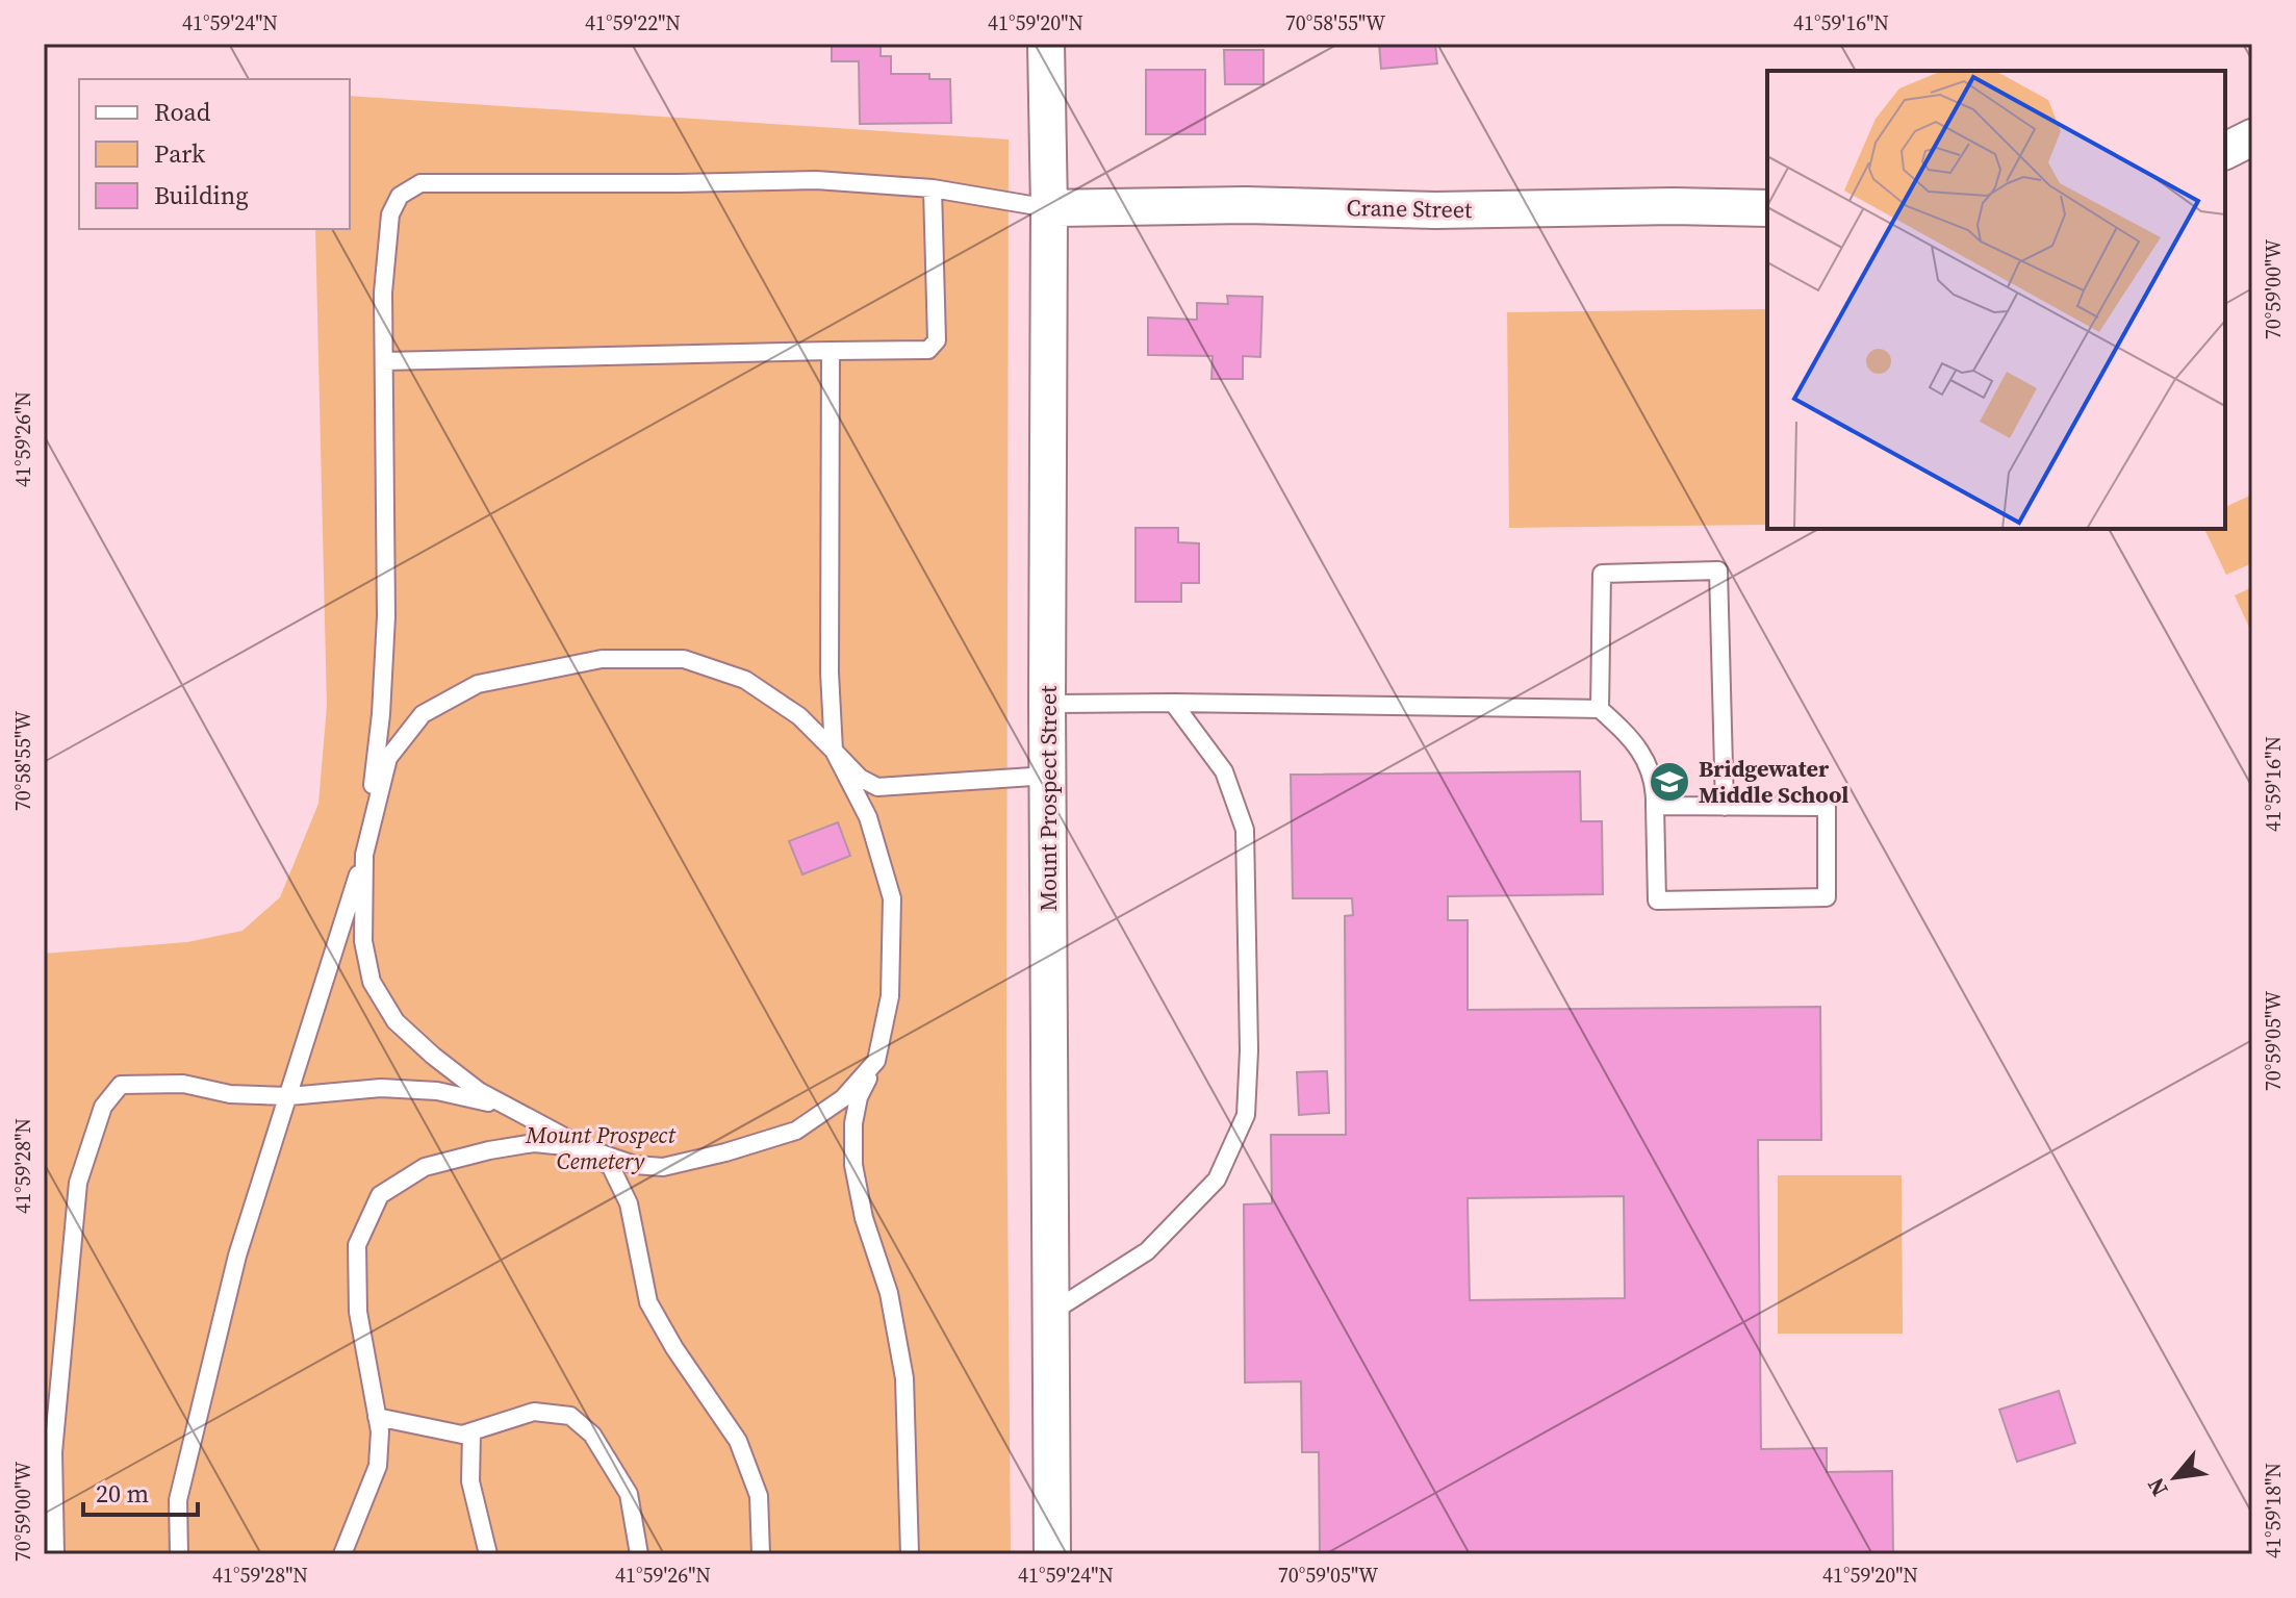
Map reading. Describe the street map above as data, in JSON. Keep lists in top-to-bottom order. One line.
{"streets":{"street":["Crane Street","Mount Prospect Street"]},"crossings":[["Crane Street","Mount Prospect Street"]],"parks":["Mount Prospect Cemetery"],"places":{"school or university":["Bridgewater Middle School"]},"legend":["Road","Park","Building"],"scale_bar":"20 m","north":"bottom left","coordinates":["41°59'24\"N","41°59'22\"N","41°59'20\"N","70°58'55\"W","41°59'16\"N","70°59'00\"W","41°59'26\"N","70°59'05\"W","41°59'28\"N","41°59'18\"N"]}
